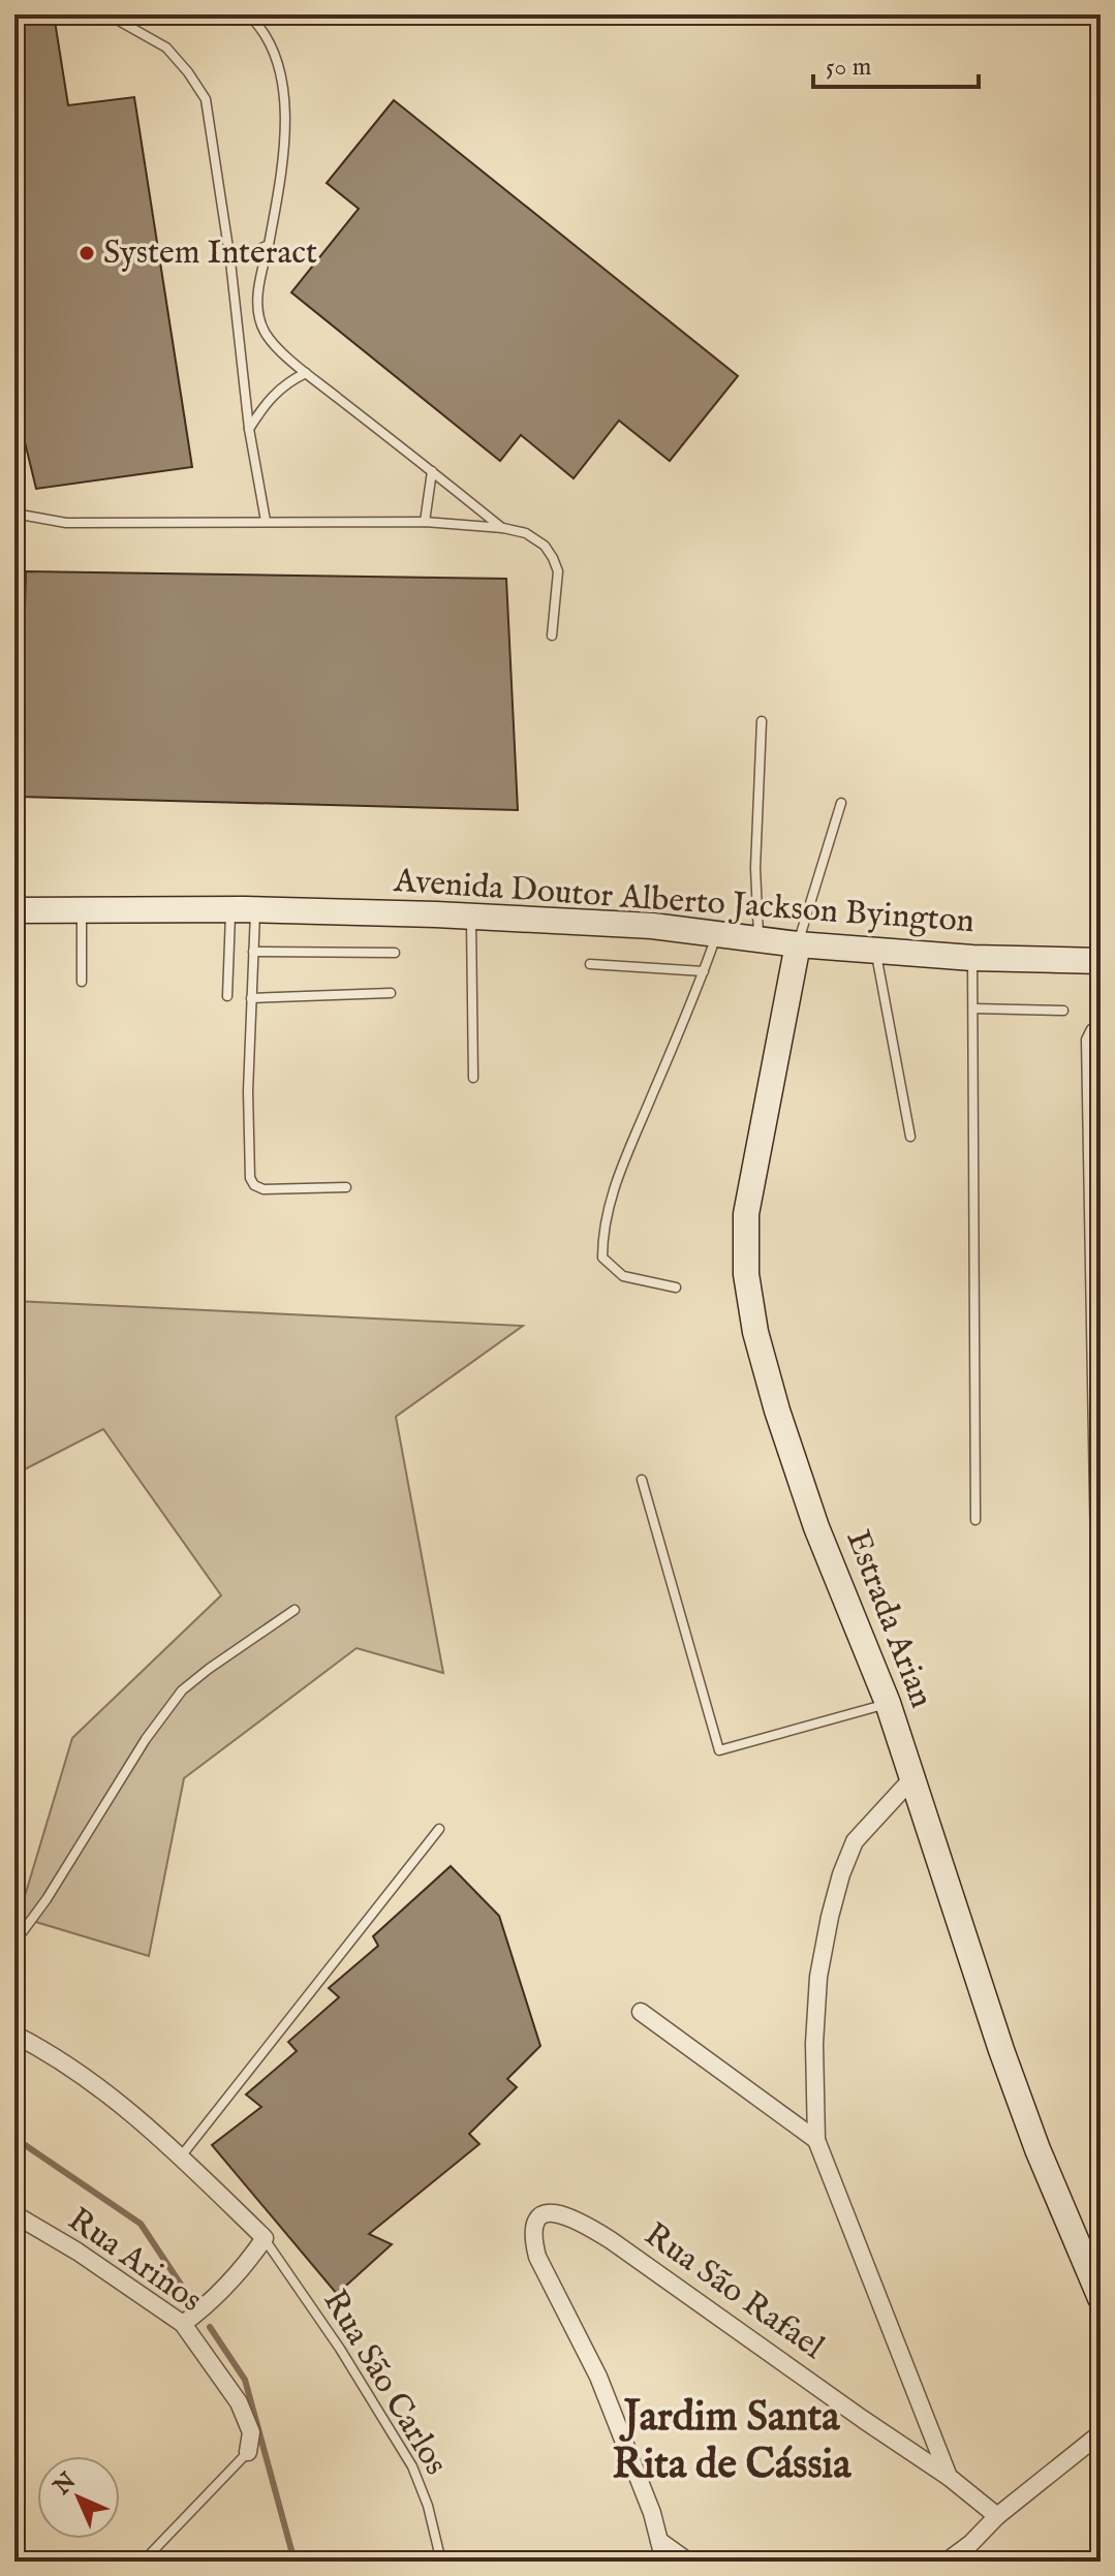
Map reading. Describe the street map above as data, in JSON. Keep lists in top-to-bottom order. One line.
{"streets":{"street":["Avenida Doutor Alberto Jackson Byington","Estrada Arian","Rua Arinos","Rua São Rafael"],"lane":["Rua São Carlos"]},"crossings":[["Avenida Doutor Alberto Jackson Byington","Estrada Arian"]],"districts":["Jardim Santa Rita de Cássia"],"places":["System Interact"],"scale_bar":"50 m","north":"top left"}
